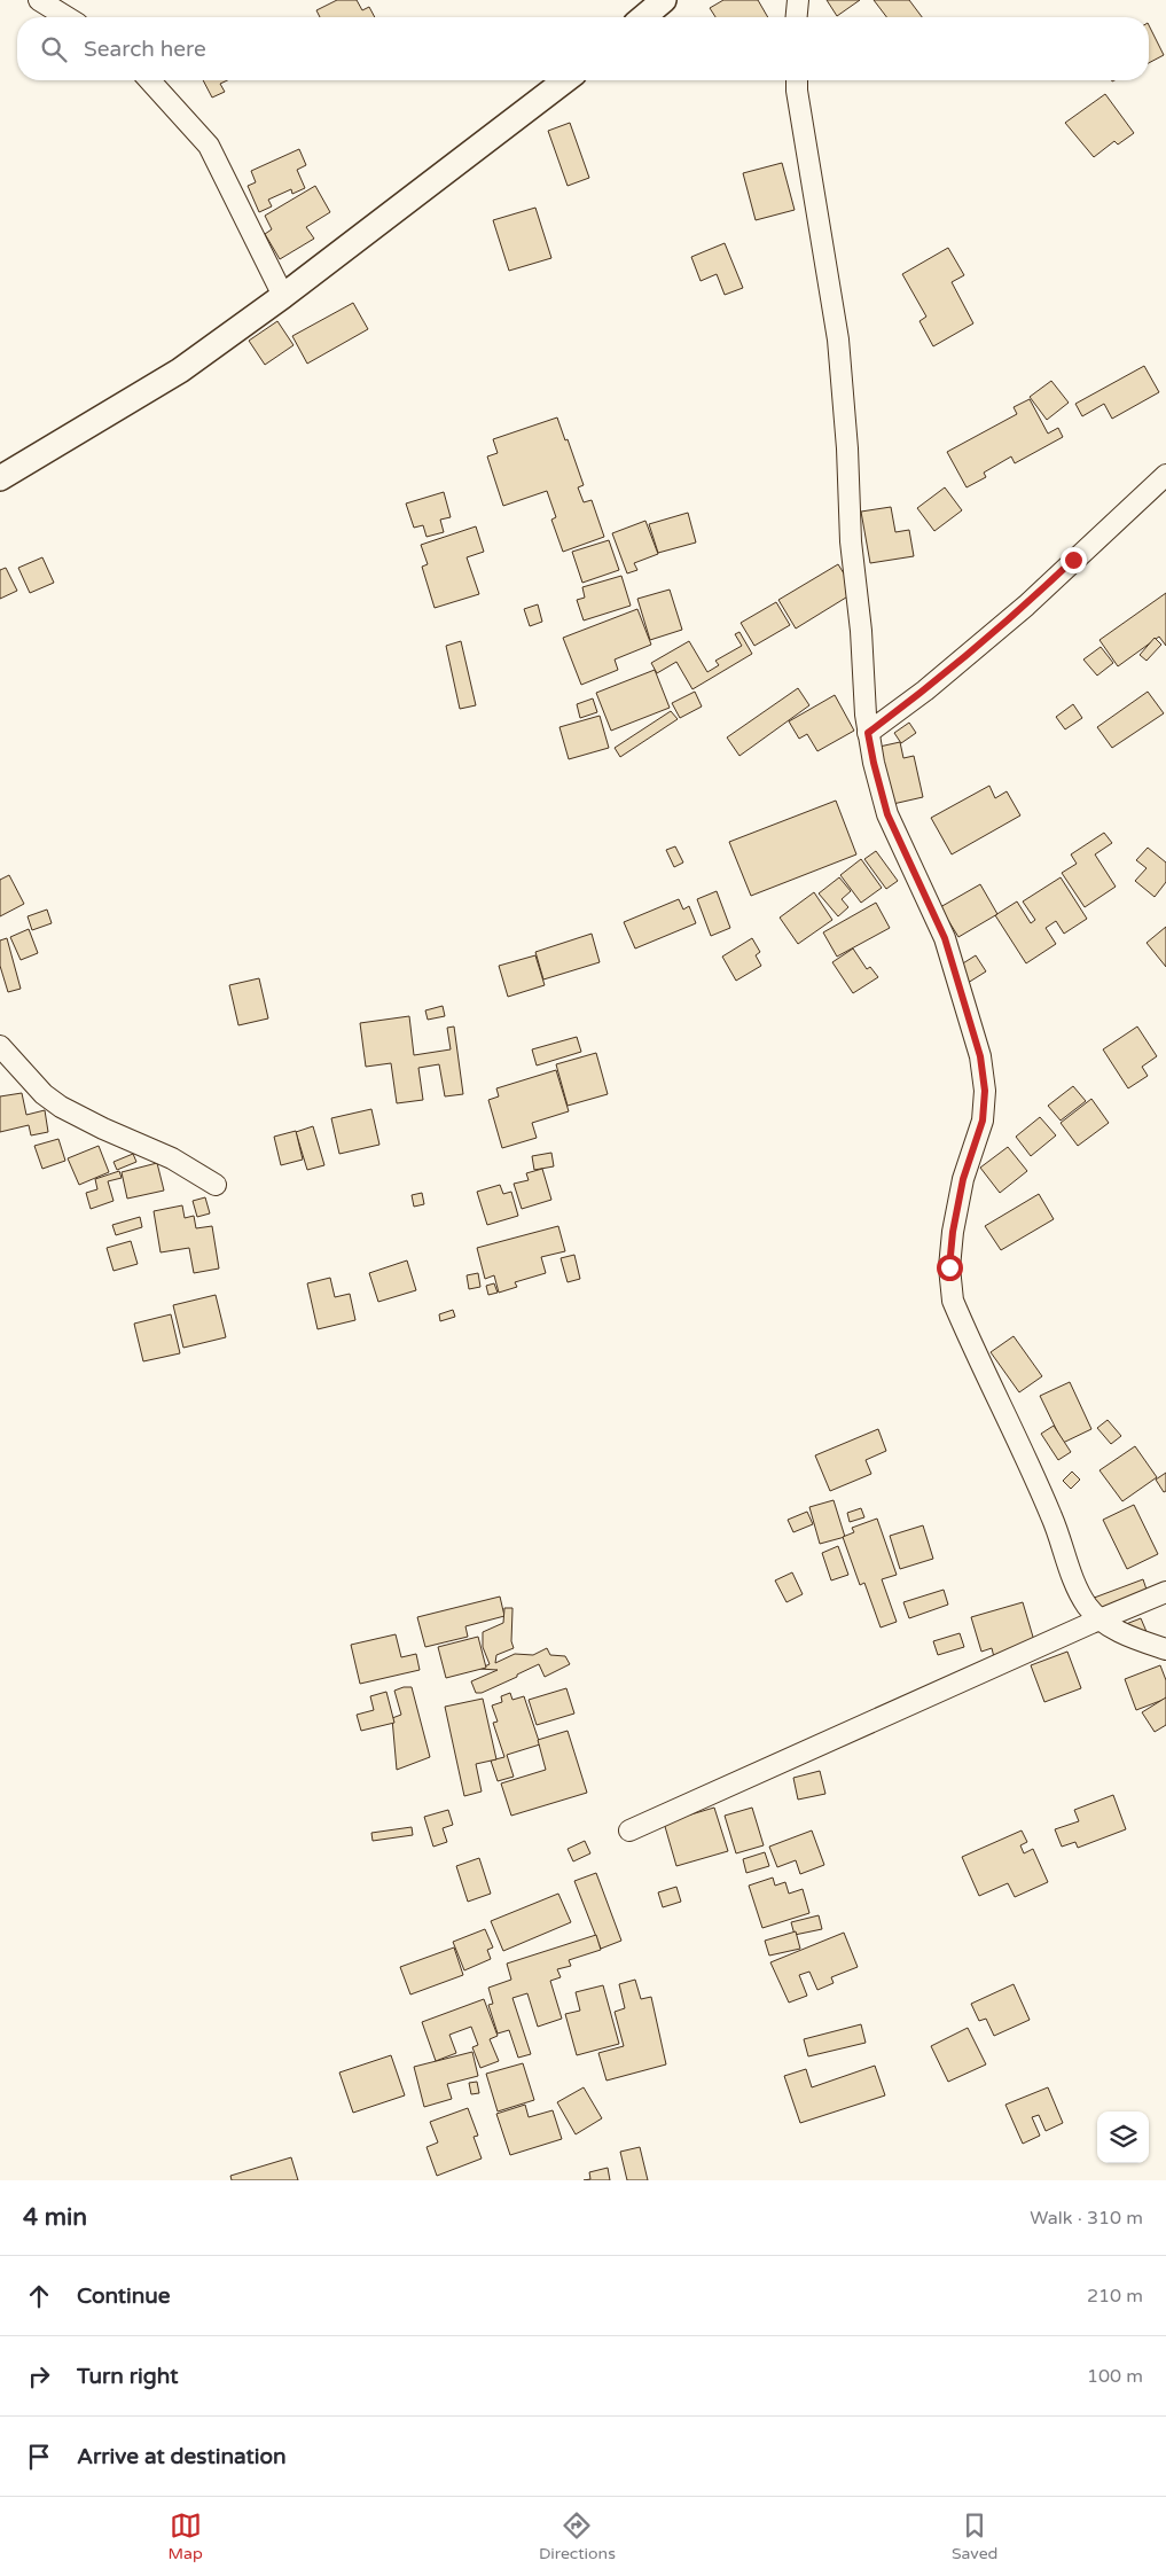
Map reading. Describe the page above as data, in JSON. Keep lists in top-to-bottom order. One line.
{"page":{"search":"Search here","heading":["4 min","Walk · 310 m"],"list":[["Continue","210 m"],["Turn right","100 m"],"Arrive at destination"],"nav":["Map","Directions","Saved"]}}
